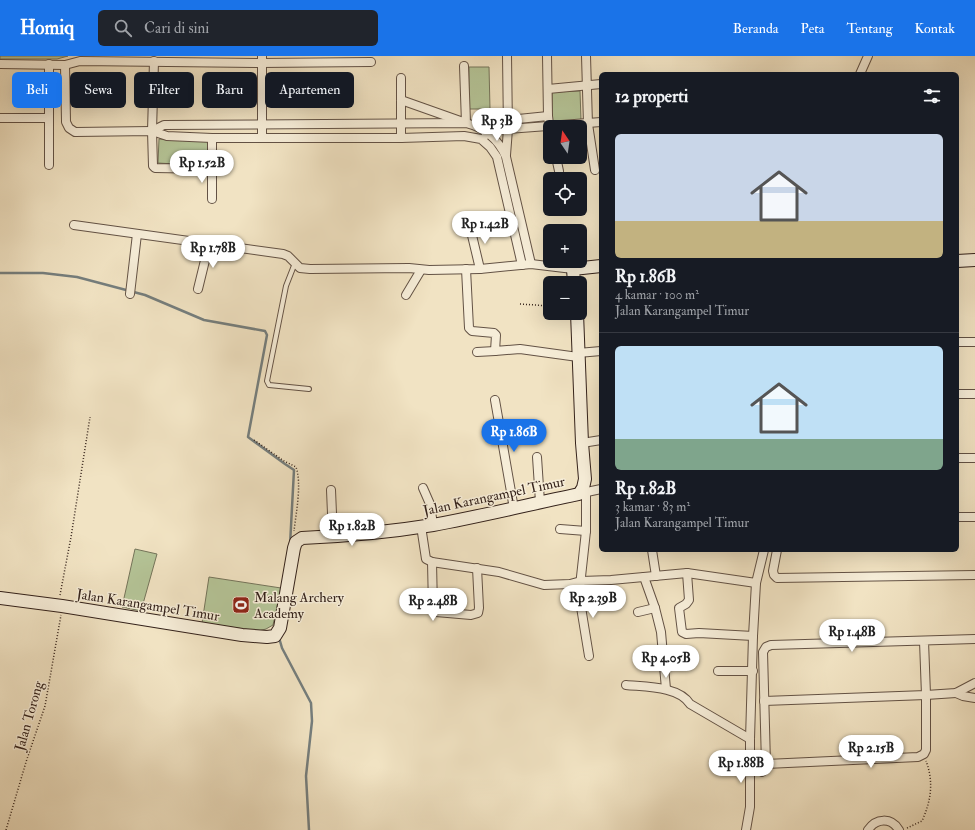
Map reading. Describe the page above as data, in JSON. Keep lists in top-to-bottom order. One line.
{"streets":{"street":["Jalan Karangampel Timur"],"path":["Jalan Torong"]},"crossings":[["Jalan Karangampel Timur","Jalan Torong"]],"places":{"sports":["Malang Archery Academy"]},"north":"top","page":{"header":"Homiq","search":"Cari di sini","nav":["Beranda","Peta","Tentang","Kontak"],"chip":["Beli","Sewa","Filter","Baru","Apartemen"],"heading":"12 properti","price":["Rp 3B","Rp 1.52B","Rp 1.42B","Rp 1.78B","Rp 1.86B","Rp 1.82B","Rp 2.39B","Rp 2.48B","Rp 1.48B","Rp 4.05B","Rp 2.15B","Rp 1.88B"],"map_buttons":["+","−"],"list":[{"name":"Rp 1.86B","note":"4 kamar · 100 m² · Jalan Karangampel Timur"},{"name":"Rp 1.82B","note":"3 kamar · 83 m² · Jalan Karangampel Timur"}]}}
